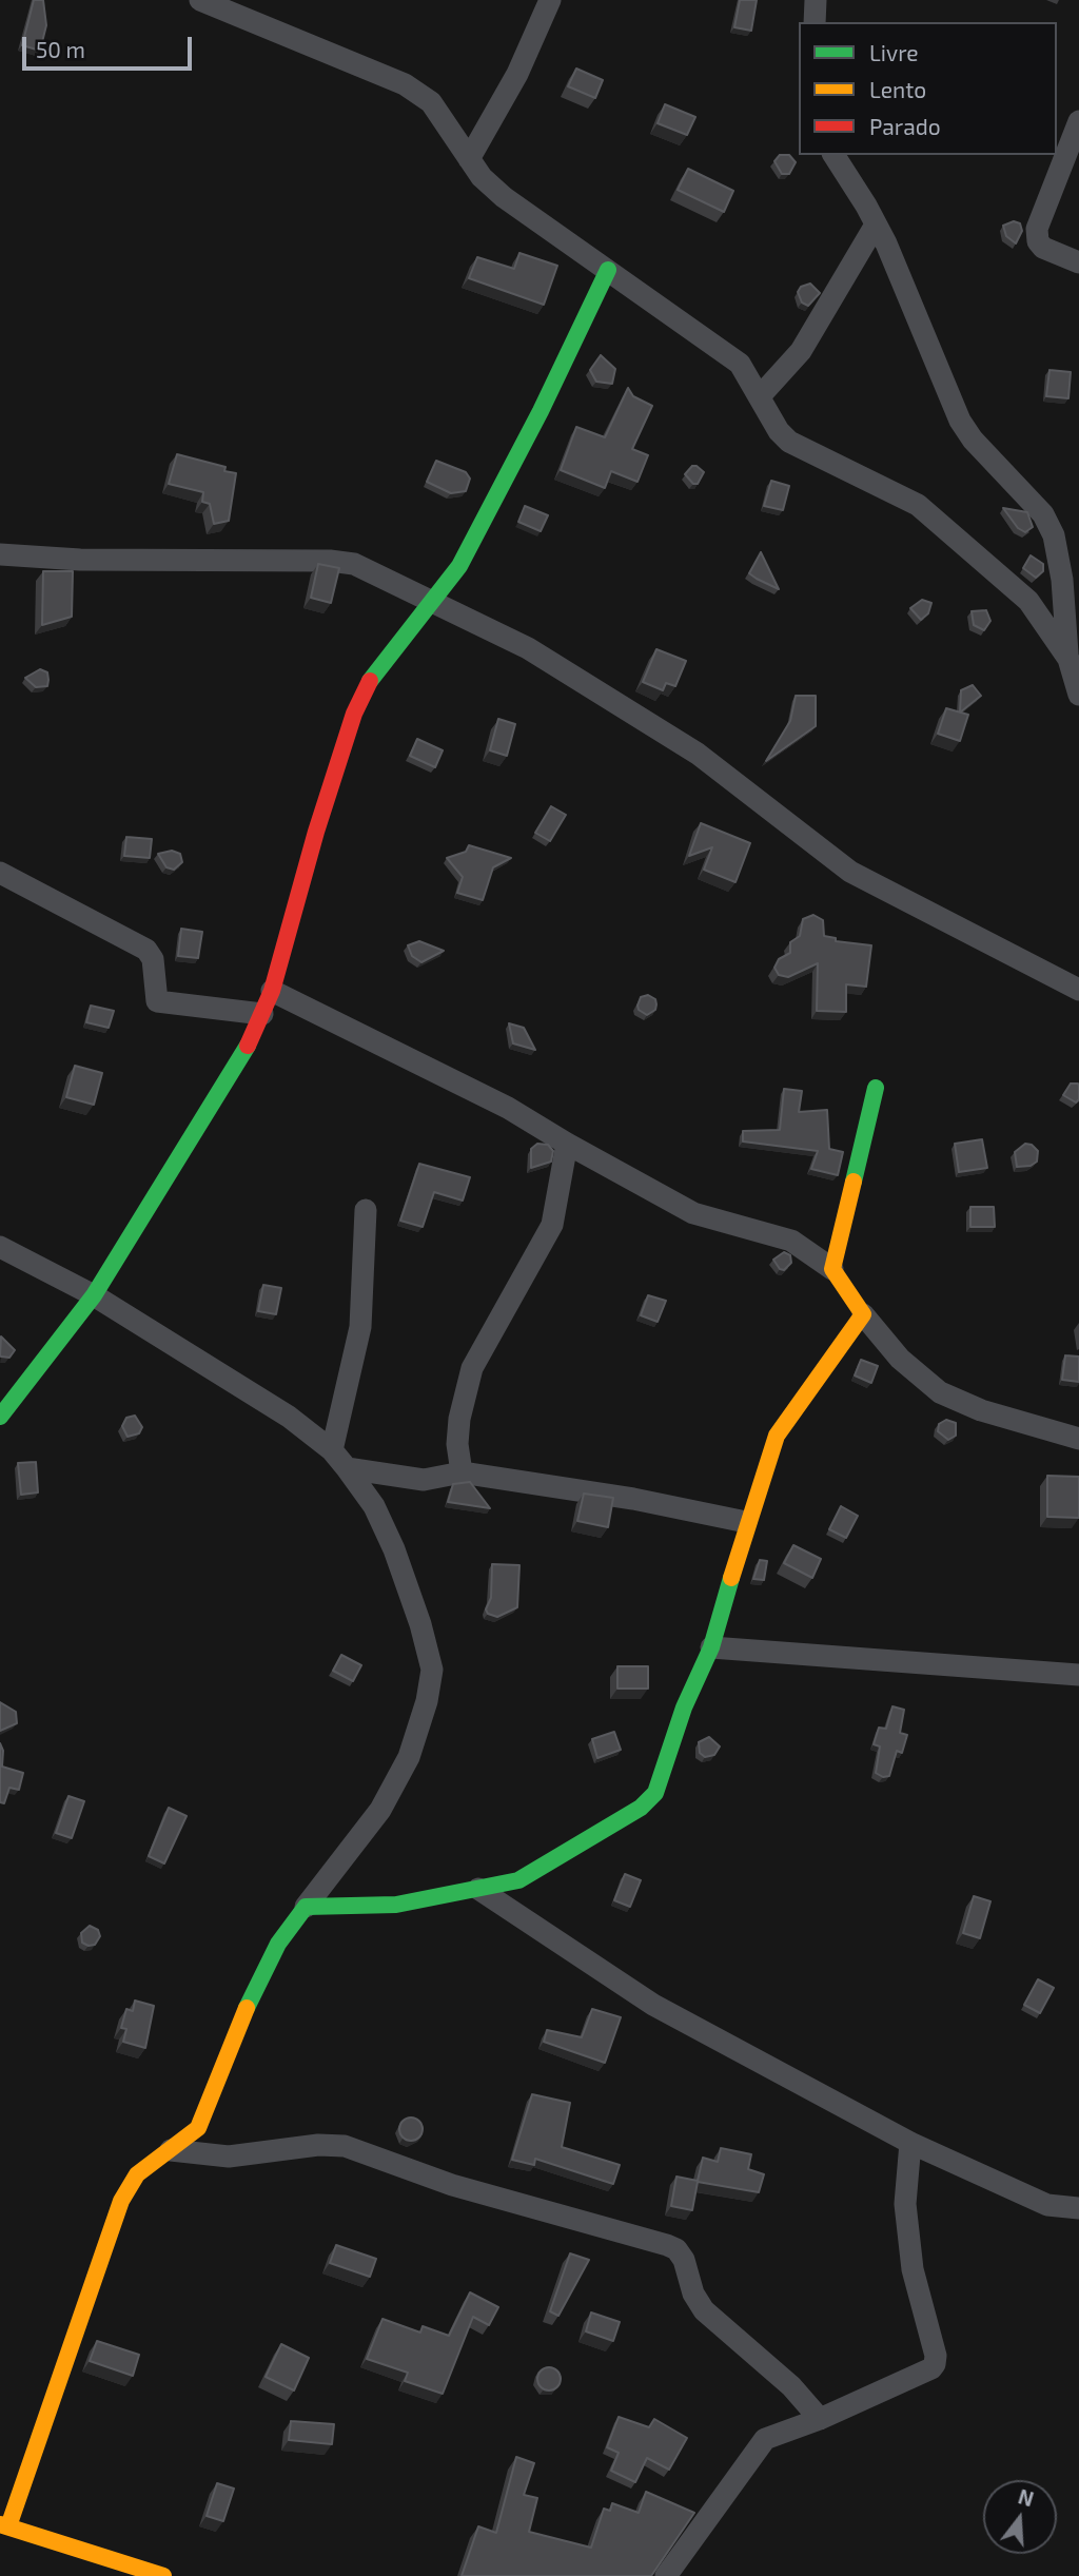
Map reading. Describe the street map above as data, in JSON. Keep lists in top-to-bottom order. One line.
{"legend":["Livre","Lento","Parado"],"scale_bar":"50 m","north":"top"}
